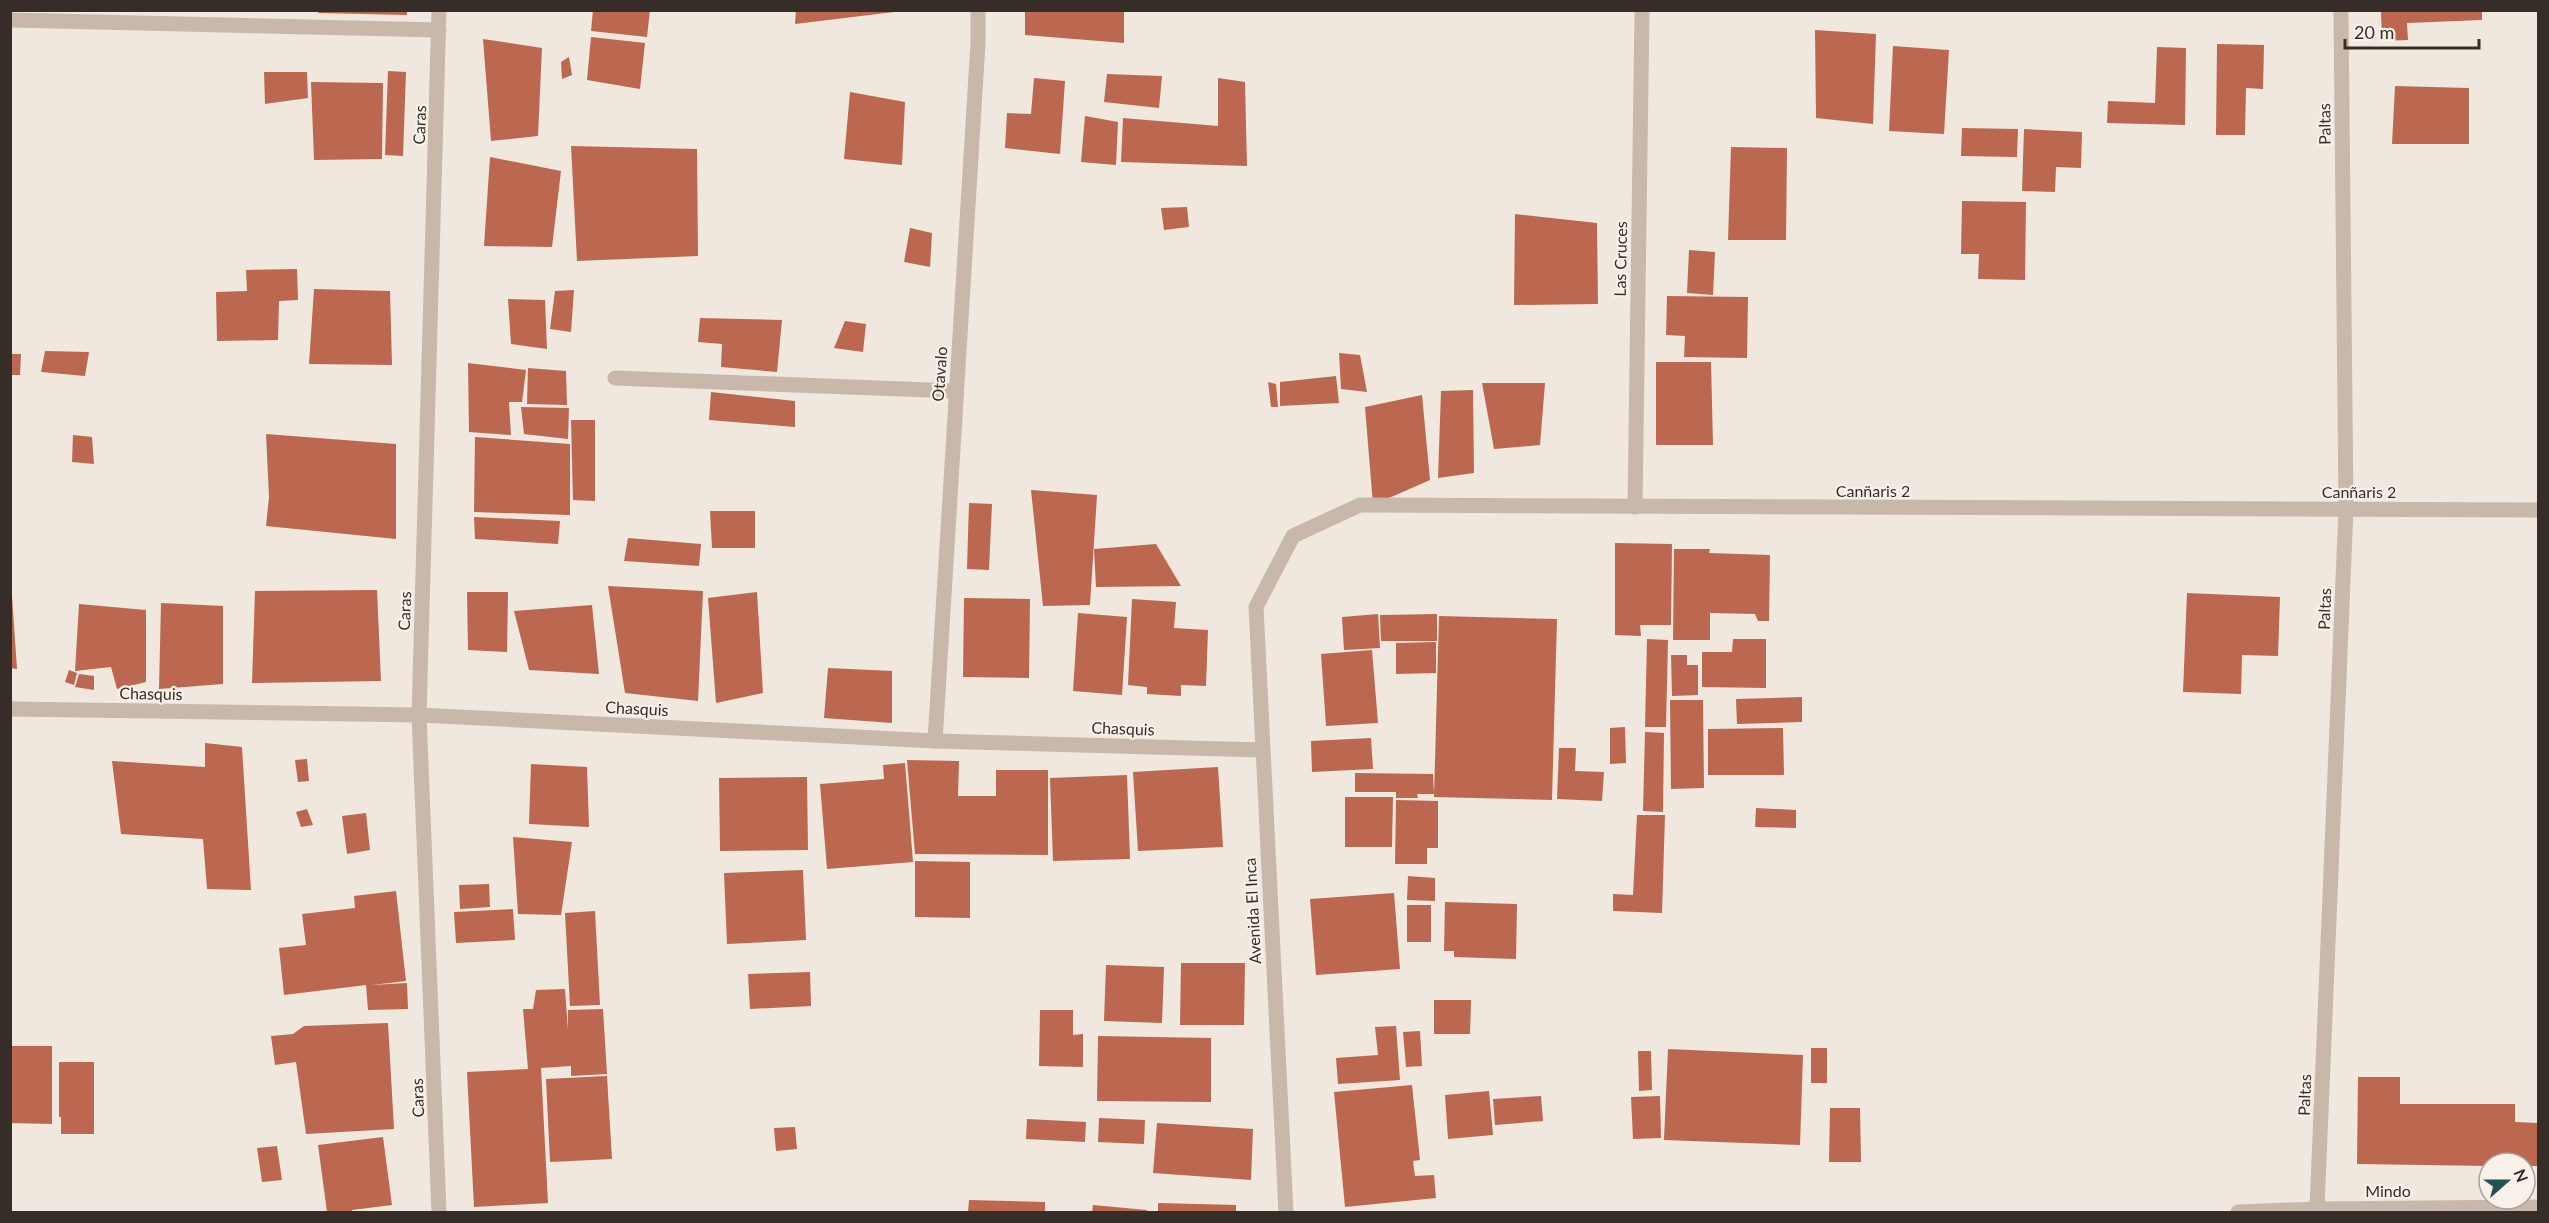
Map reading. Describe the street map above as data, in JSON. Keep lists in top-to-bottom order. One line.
{"streets":{"street":["Paltas","Caras","Las Cruces","Otavalo","Canñaris 2","Chasquis","Avenida El Inca","Mindo"]},"crossings":[["Paltas","Canñaris 2"],["Paltas","Mindo"],["Caras","Chasquis"],["Las Cruces","Canñaris 2"],["Otavalo","Chasquis"],["Canñaris 2","Avenida El Inca"],["Chasquis","Avenida El Inca"]],"scale_bar":"20 m","north":"right"}
